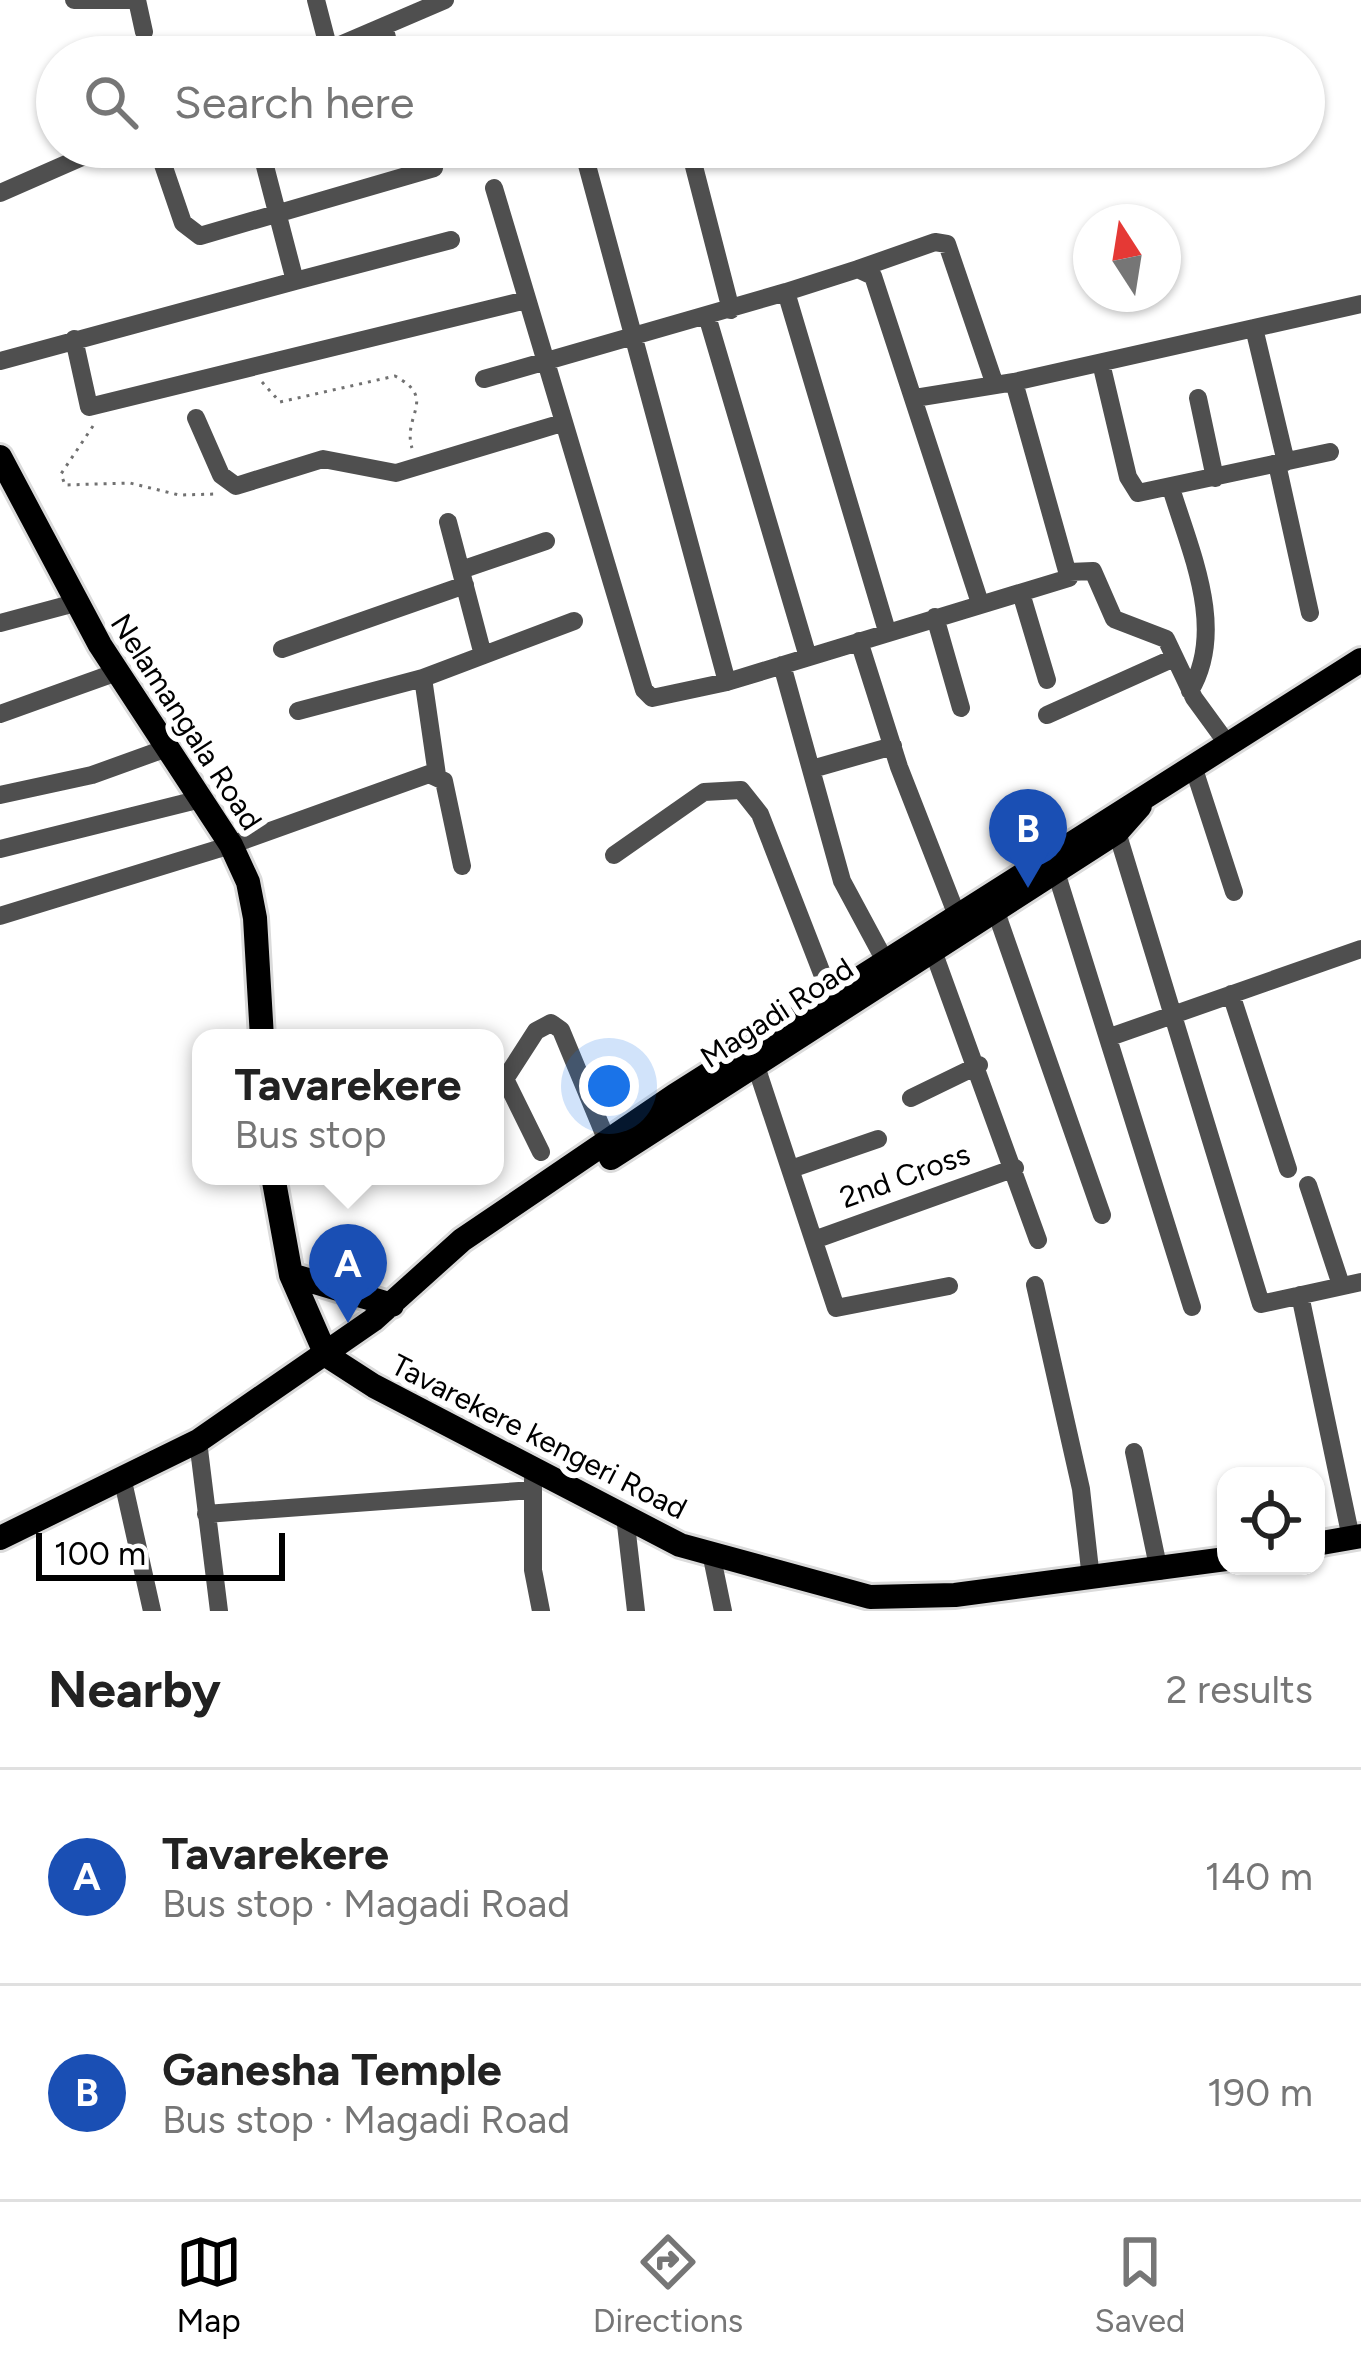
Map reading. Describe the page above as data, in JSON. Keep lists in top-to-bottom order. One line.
{"streets":{"main road":["Nelamangala Road","Magadi Road","Tavarekere kengeri Road"],"street":["2nd Cross"]},"crossings":[["Magadi Road","Tavarekere kengeri Road"]],"scale_bar":"100 m","north":"top","page":{"search":"Search here","pins":["B","A"],"popup":["Tavarekere","Bus stop"],"scale":"100 m","heading":["Nearby","2 results"],"list":[{"mark":"A","name":"Tavarekere","note":"Bus stop · Magadi Road","value":"140 m"},{"mark":"B","name":"Ganesha Temple","note":"Bus stop · Magadi Road","value":"190 m"}],"nav":["Map","Directions","Saved"]}}
